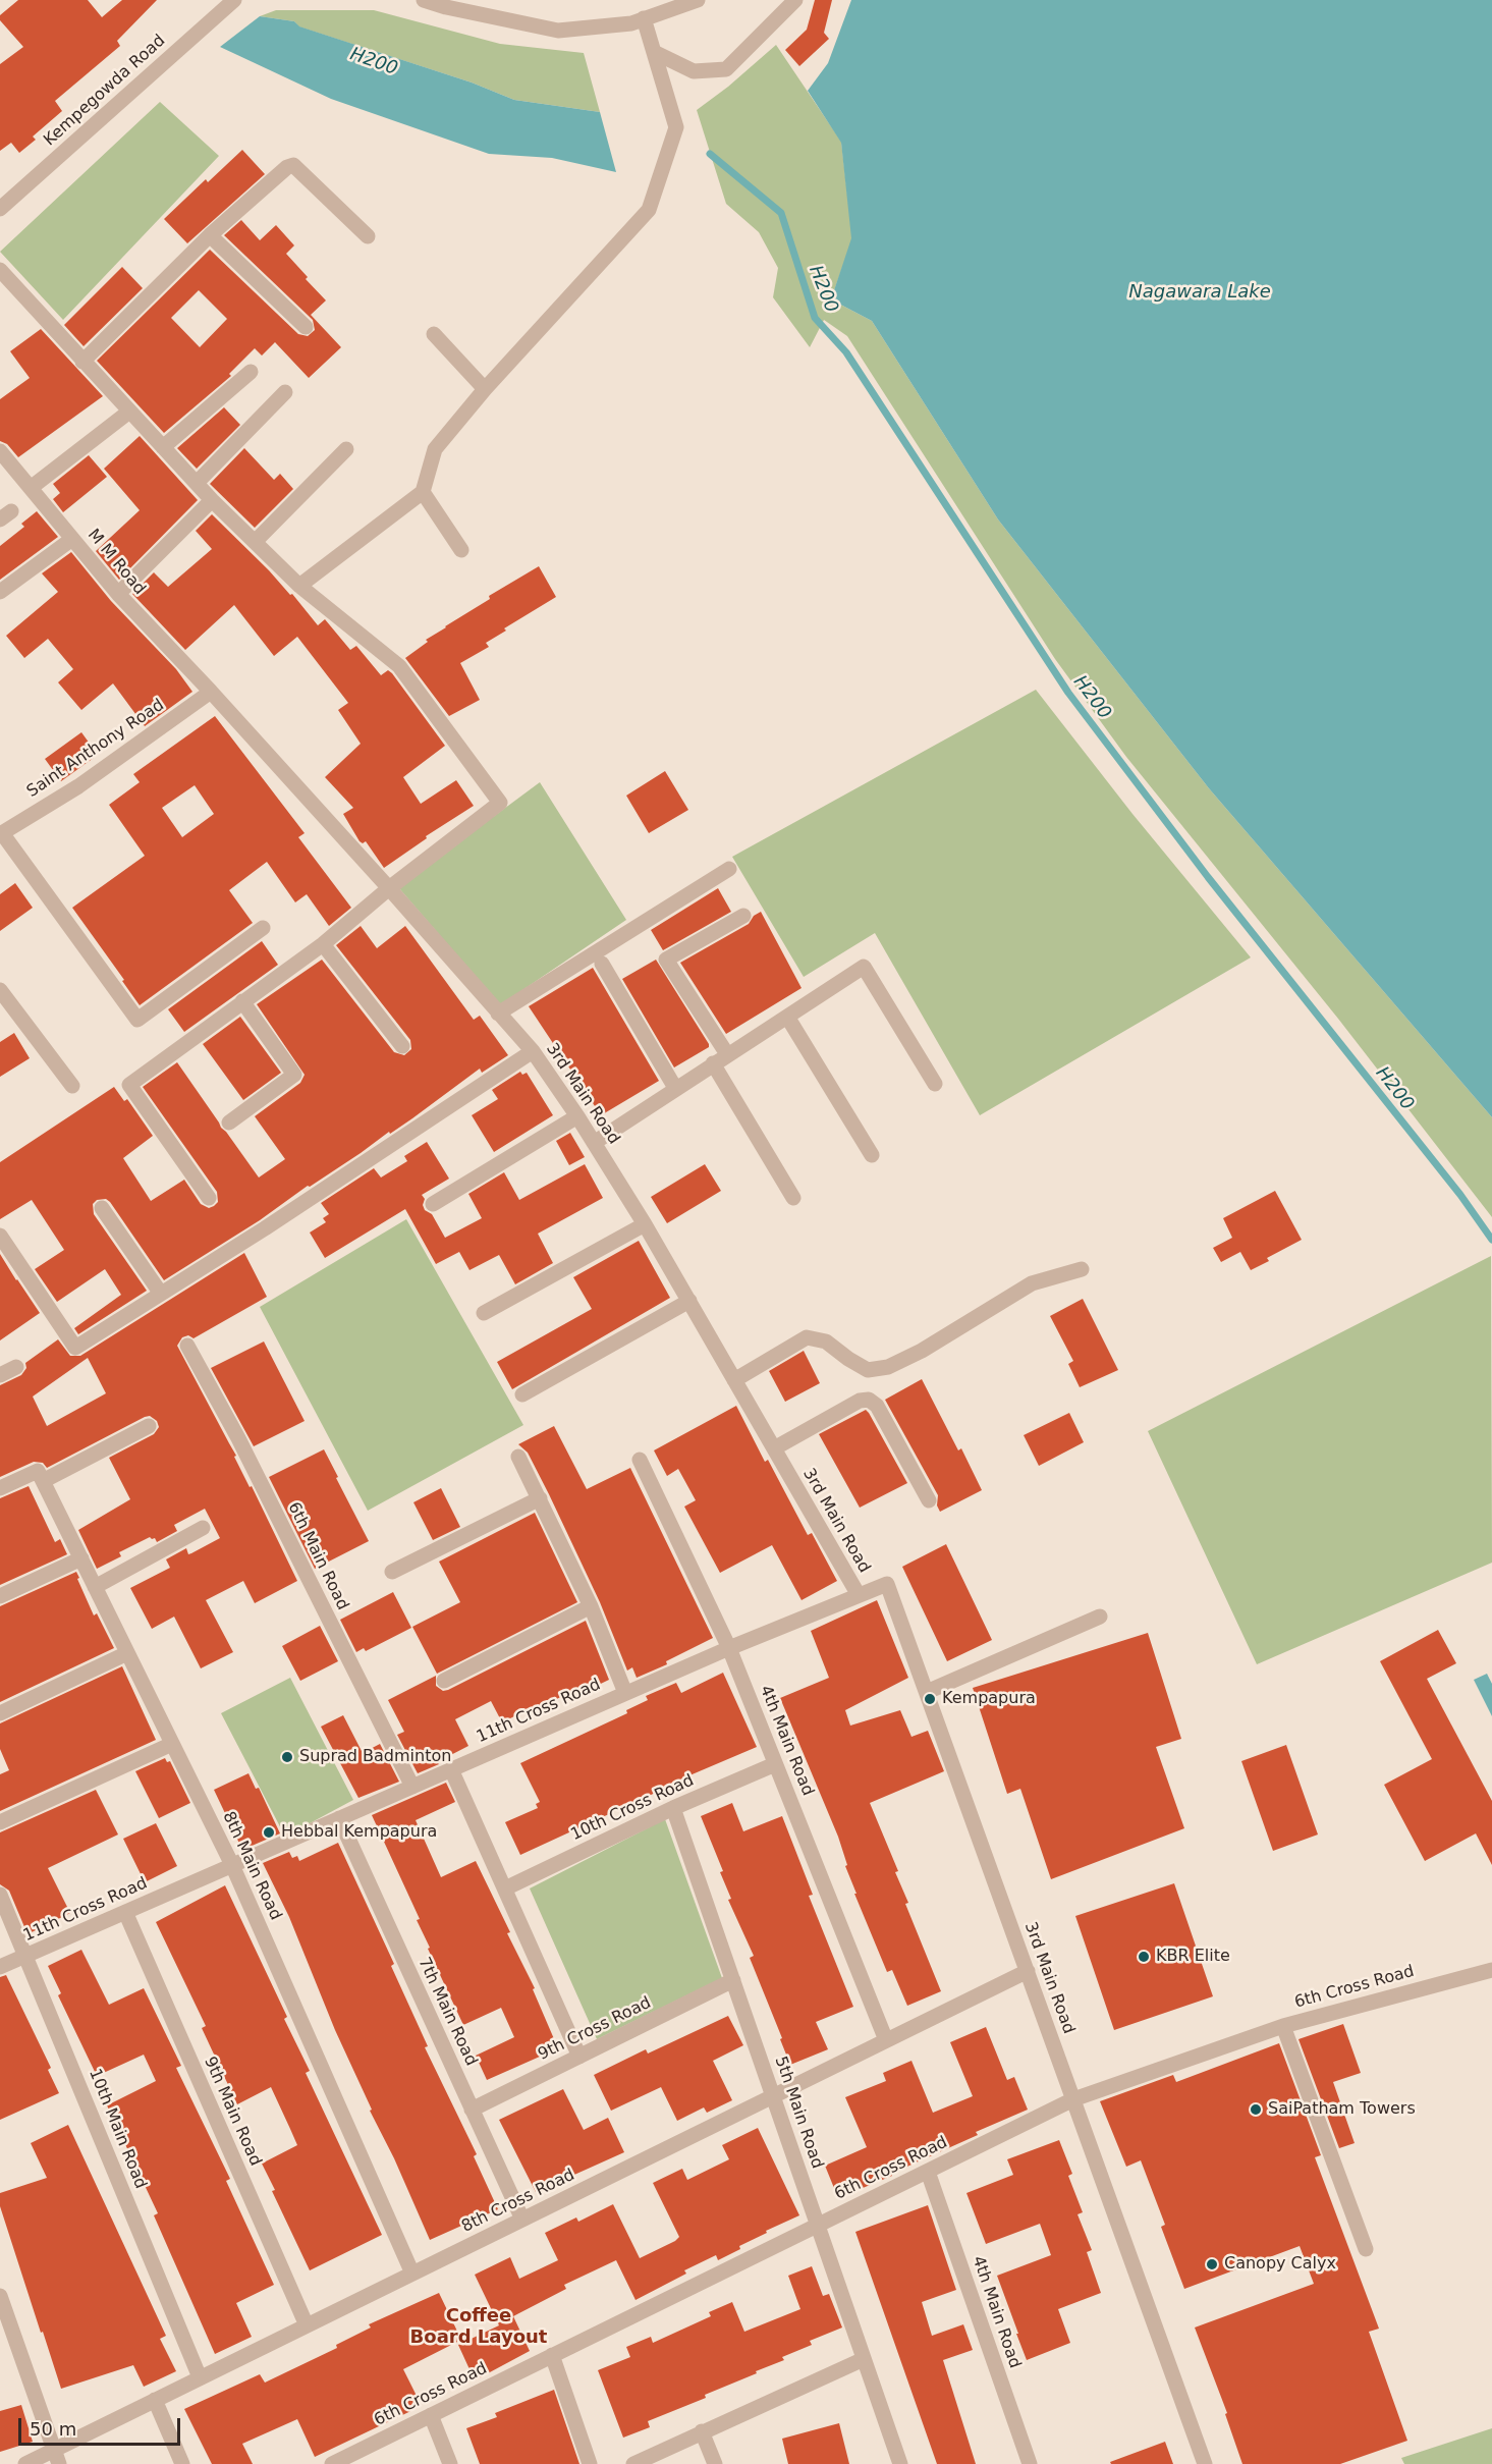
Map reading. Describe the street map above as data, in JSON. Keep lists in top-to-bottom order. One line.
{"streets":{"street":["Kempegowda Road","M M Road","Saint Anthony Road","3rd Main Road","6th Main Road","11th Cross Road","4th Main Road","10th Cross Road","8th Main Road","6th Cross Road","7th Main Road","9th Cross Road","9th Main Road","5th Main Road","10th Main Road","8th Cross Road"]},"crossings":[["M M Road","Saint Anthony Road"],["M M Road","3rd Main Road"],["Saint Anthony Road","3rd Main Road"],["3rd Main Road","11th Cross Road"],["3rd Main Road","6th Cross Road"],["3rd Main Road","8th Cross Road"],["6th Main Road","11th Cross Road"],["11th Cross Road","4th Main Road"],["11th Cross Road","8th Main Road"],["11th Cross Road","7th Main Road"],["11th Cross Road","9th Main Road"],["11th Cross Road","10th Main Road"],["4th Main Road","10th Cross Road"],["4th Main Road","6th Cross Road"],["4th Main Road","8th Cross Road"],["10th Cross Road","5th Main Road"],["8th Main Road","8th Cross Road"],["6th Cross Road","5th Main Road"],["7th Main Road","9th Cross Road"],["7th Main Road","8th Cross Road"],["9th Cross Road","5th Main Road"],["9th Main Road","8th Cross Road"],["5th Main Road","8th Cross Road"],["10th Main Road","8th Cross Road"]],"districts":["Coffee Board Layout"],"water":["H200","Nagawara Lake"],"places":["Kempapura","Suprad Badminton","Hebbal Kempapura","KBR Elite","SaiPatham Towers","Canopy Calyx"],"scale_bar":"50 m"}
